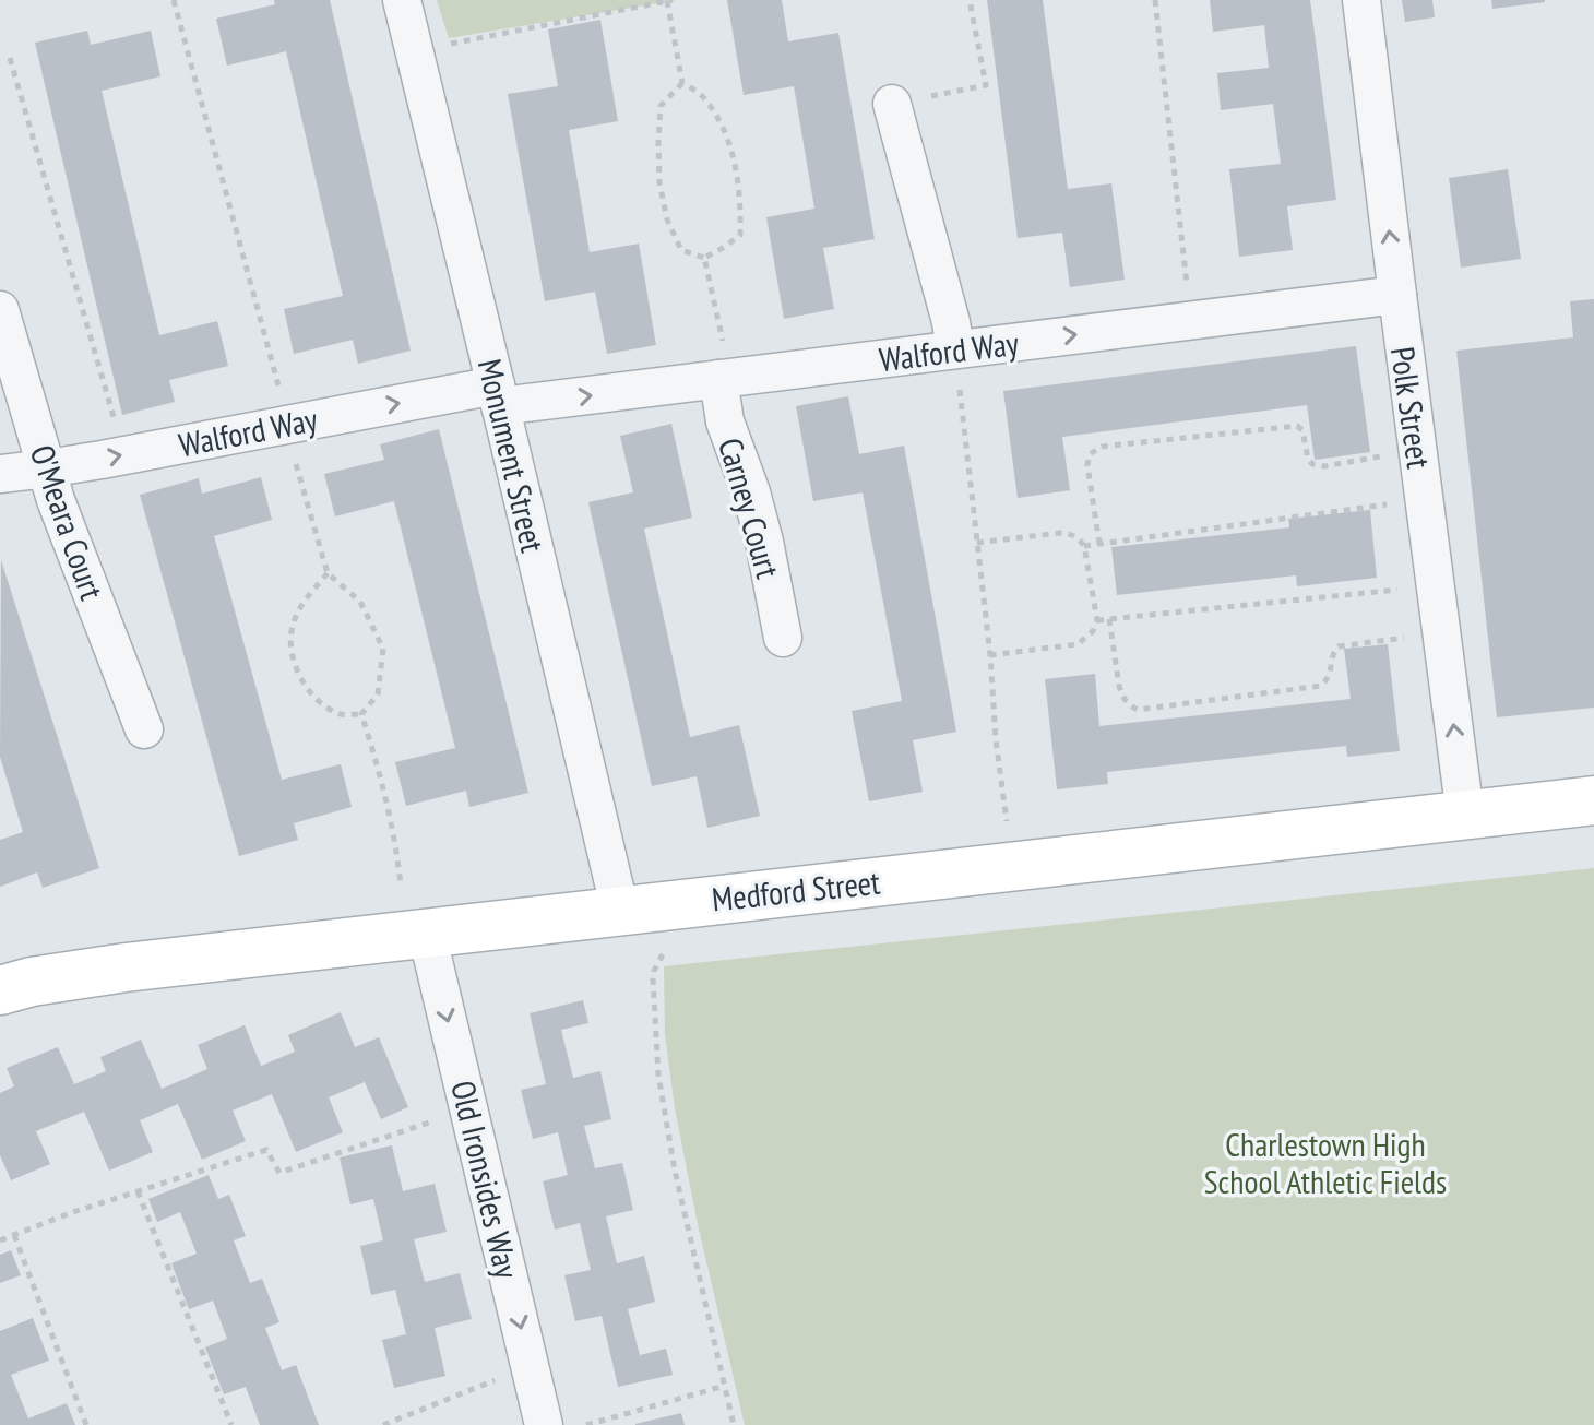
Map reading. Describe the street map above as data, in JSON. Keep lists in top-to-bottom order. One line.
{"streets":{"main road":["Medford Street"],"street":["Walford Way","Polk Street","Monument Street","Carney Court","O'Meara Court","Old Ironsides Way"]},"crossings":[["Walford Way","Polk Street"],["Walford Way","Monument Street"],["Walford Way","Carney Court"],["Walford Way","O'Meara Court"],["Polk Street","Medford Street"],["Monument Street","Medford Street"],["Medford Street","Old Ironsides Way"]],"one_way":["Walford Way","Polk Street","Old Ironsides Way"],"parks":["Charlestown High School Athletic Fields"]}
